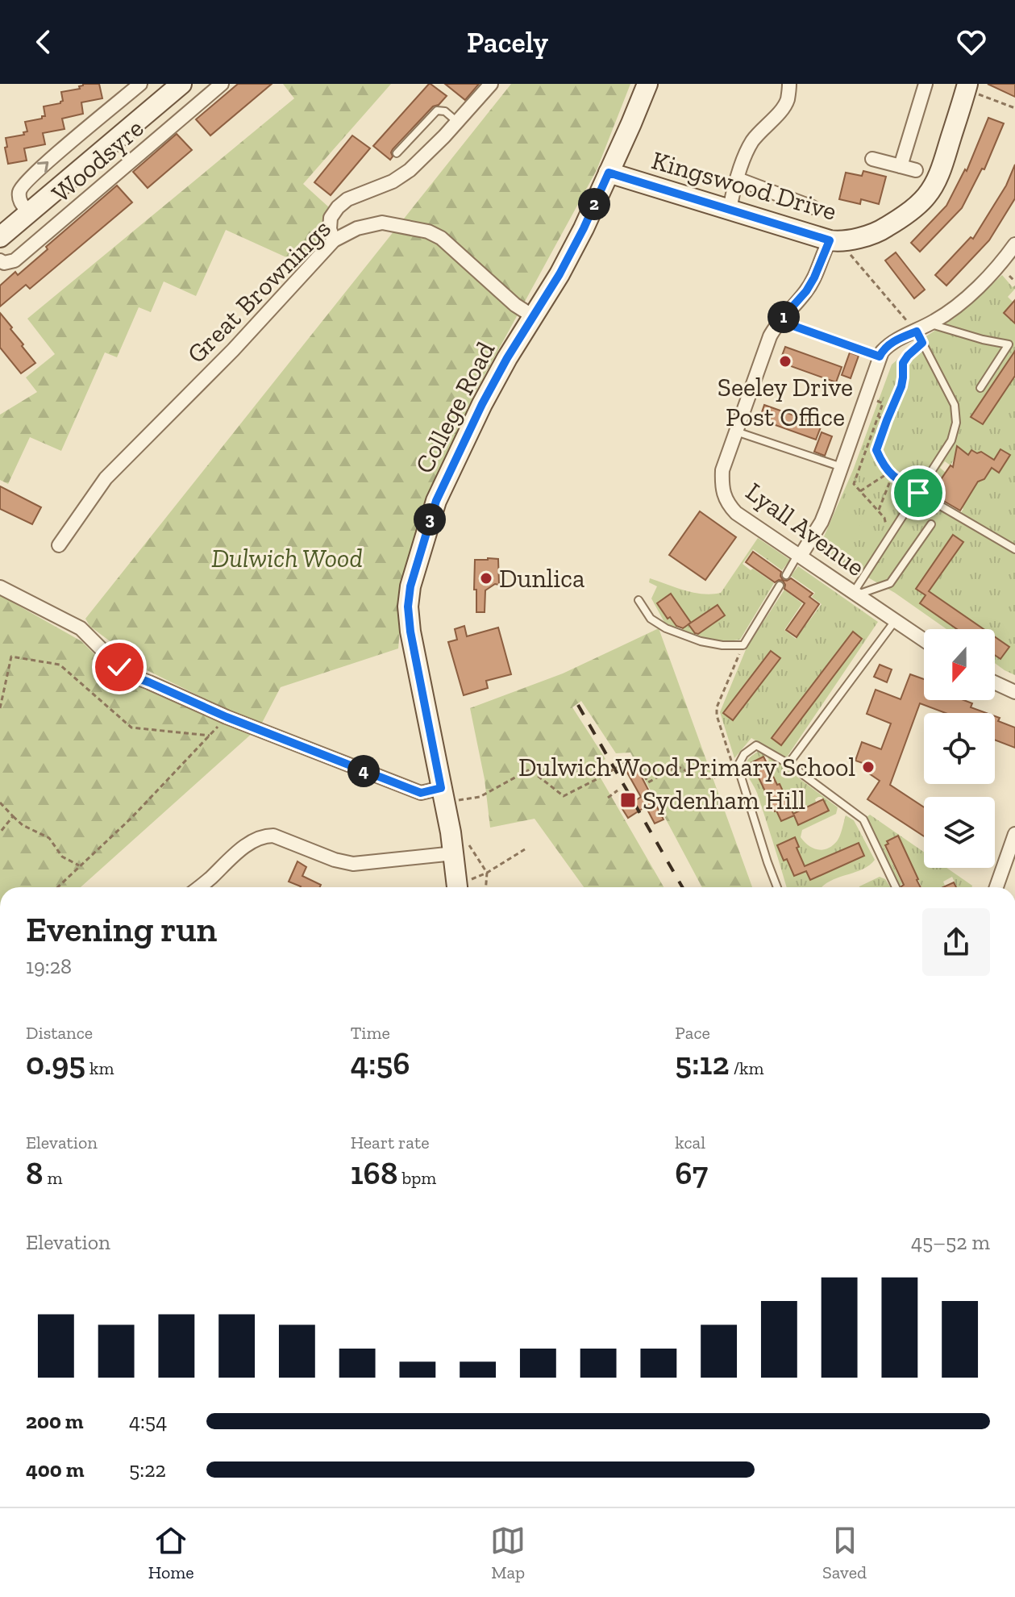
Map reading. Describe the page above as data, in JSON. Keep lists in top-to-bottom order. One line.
{"streets":{"street":["Woodsyre","Kingswood Drive","Great Brownings","College Road","Lyall Avenue"]},"crossings":[["Kingswood Drive","College Road"],["Kingswood Drive","Lyall Avenue"],["Great Brownings","College Road"]],"parks":["Dulwich Wood"],"places":{"other":["Seeley Drive Post Office","Dunlica","Dulwich Wood Primary School"],"transit":["Sydenham Hill"]},"north":"bottom","page":{"header":"Pacely","pins":["2","1","3","4"],"heading":["Evening run","19:28"],"stats":[["Distance","0.95 km"],["Time","4:56"],["Pace","5:12 /km"],["Elevation","8 m"],["Heart rate","168 bpm"],["kcal","67"]],"chart":["Elevation","45–52 m"],"list":[{"name":"200 m","note":"4:54"},{"name":"400 m","note":"5:22"}],"tabs":["Home","Map","Saved"]}}
